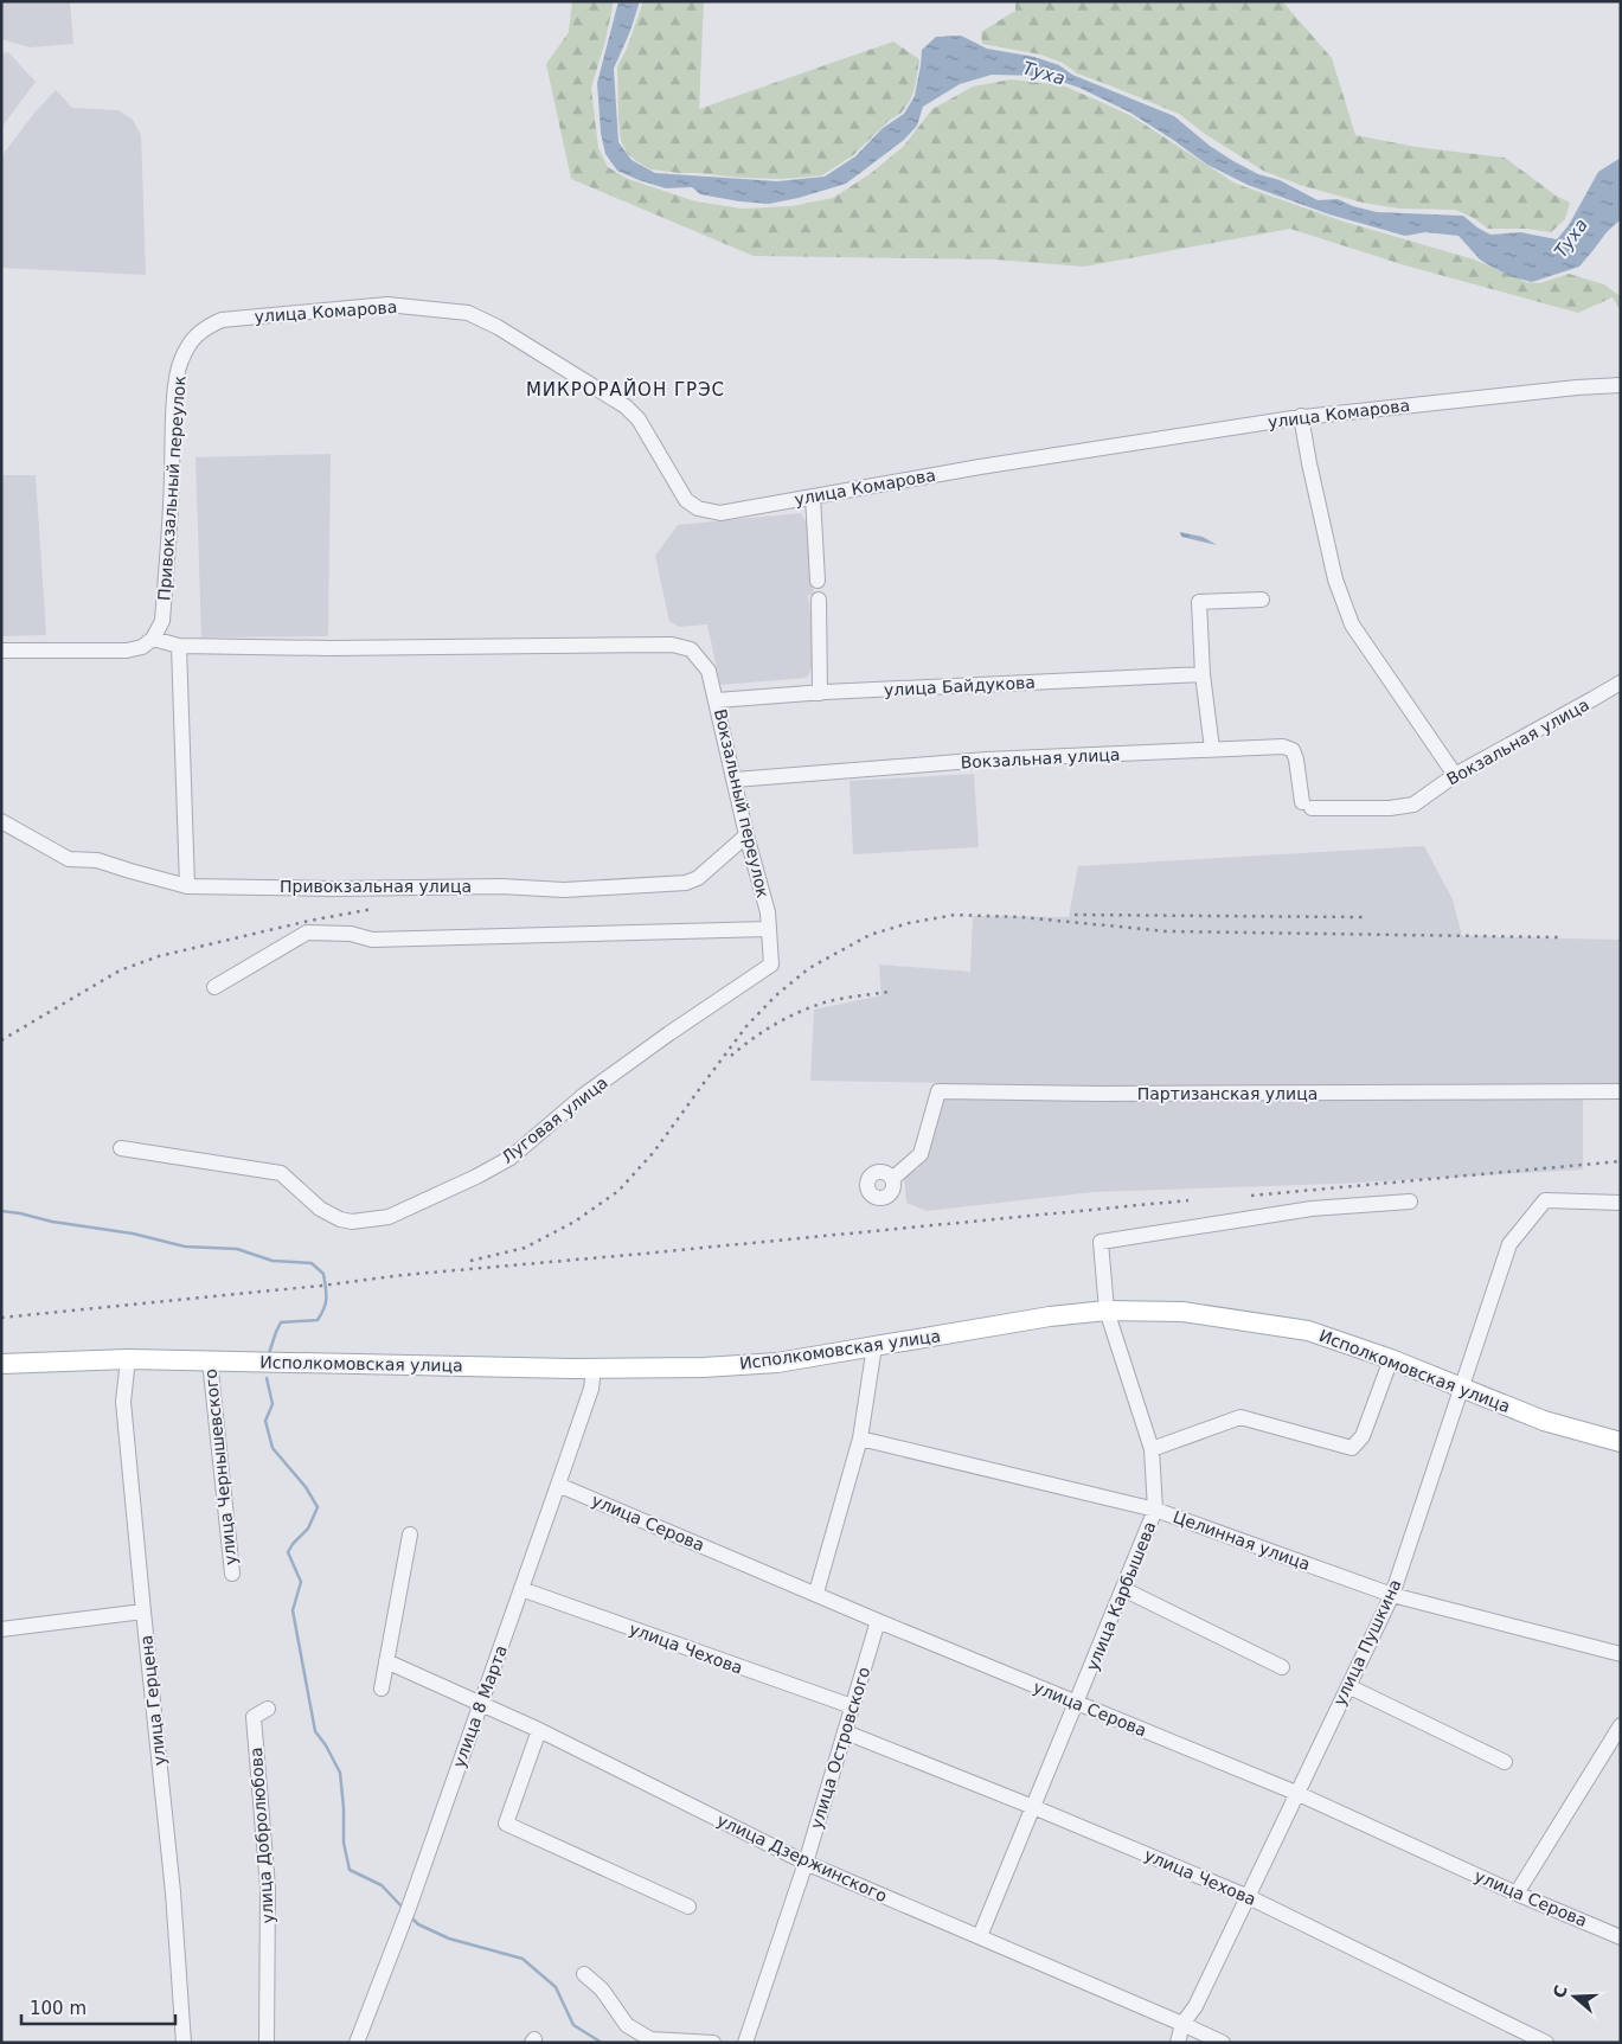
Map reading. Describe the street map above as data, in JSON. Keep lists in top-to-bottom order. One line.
{"streets":{"main road":["Исполкомовская улица"],"street":["улица Комарова","Привокзальный переулок","улица Байдукова","Вокзальная улица","Вокзальный переулок","Привокзальная улица","Партизанская улица","Луговая улица","улица Чернышевского","улица Серова","Целинная улица","улица Карбышева","улица Пушкина","улица Чехова","улица Герцена","улица 8 Марта","улица Островского","улица Добролюбова","улица Дзержинского"]},"crossings":[["улица Комарова","Привокзальный переулок"],["улица Байдукова","Вокзальный переулок"],["Вокзальная улица","Вокзальный переулок"],["Вокзальный переулок","Привокзальная улица"],["Вокзальный переулок","Луговая улица"],["Исполкомовская улица","улица Чернышевского"],["Исполкомовская улица","улица Карбышева"],["Исполкомовская улица","улица Пушкина"],["Исполкомовская улица","улица Герцена"],["Исполкомовская улица","улица 8 Марта"],["улица Серова","улица Карбышева"],["улица Серова","улица Пушкина"],["улица Серова","улица 8 Марта"],["улица Серова","улица Островского"],["Целинная улица","улица Карбышева"],["Целинная улица","улица Пушкина"],["улица Карбышева","улица Чехова"],["улица Карбышева","улица Дзержинского"],["улица Пушкина","улица Чехова"],["улица Пушкина","улица Дзержинского"],["улица Чехова","улица 8 Марта"],["улица Чехова","улица Островского"],["улица 8 Марта","улица Дзержинского"],["улица Островского","улица Дзержинского"]],"districts":["МИКРОРАЙОН ГРЭС"],"water":["Туха"],"scale_bar":"100 m","north":"left"}
